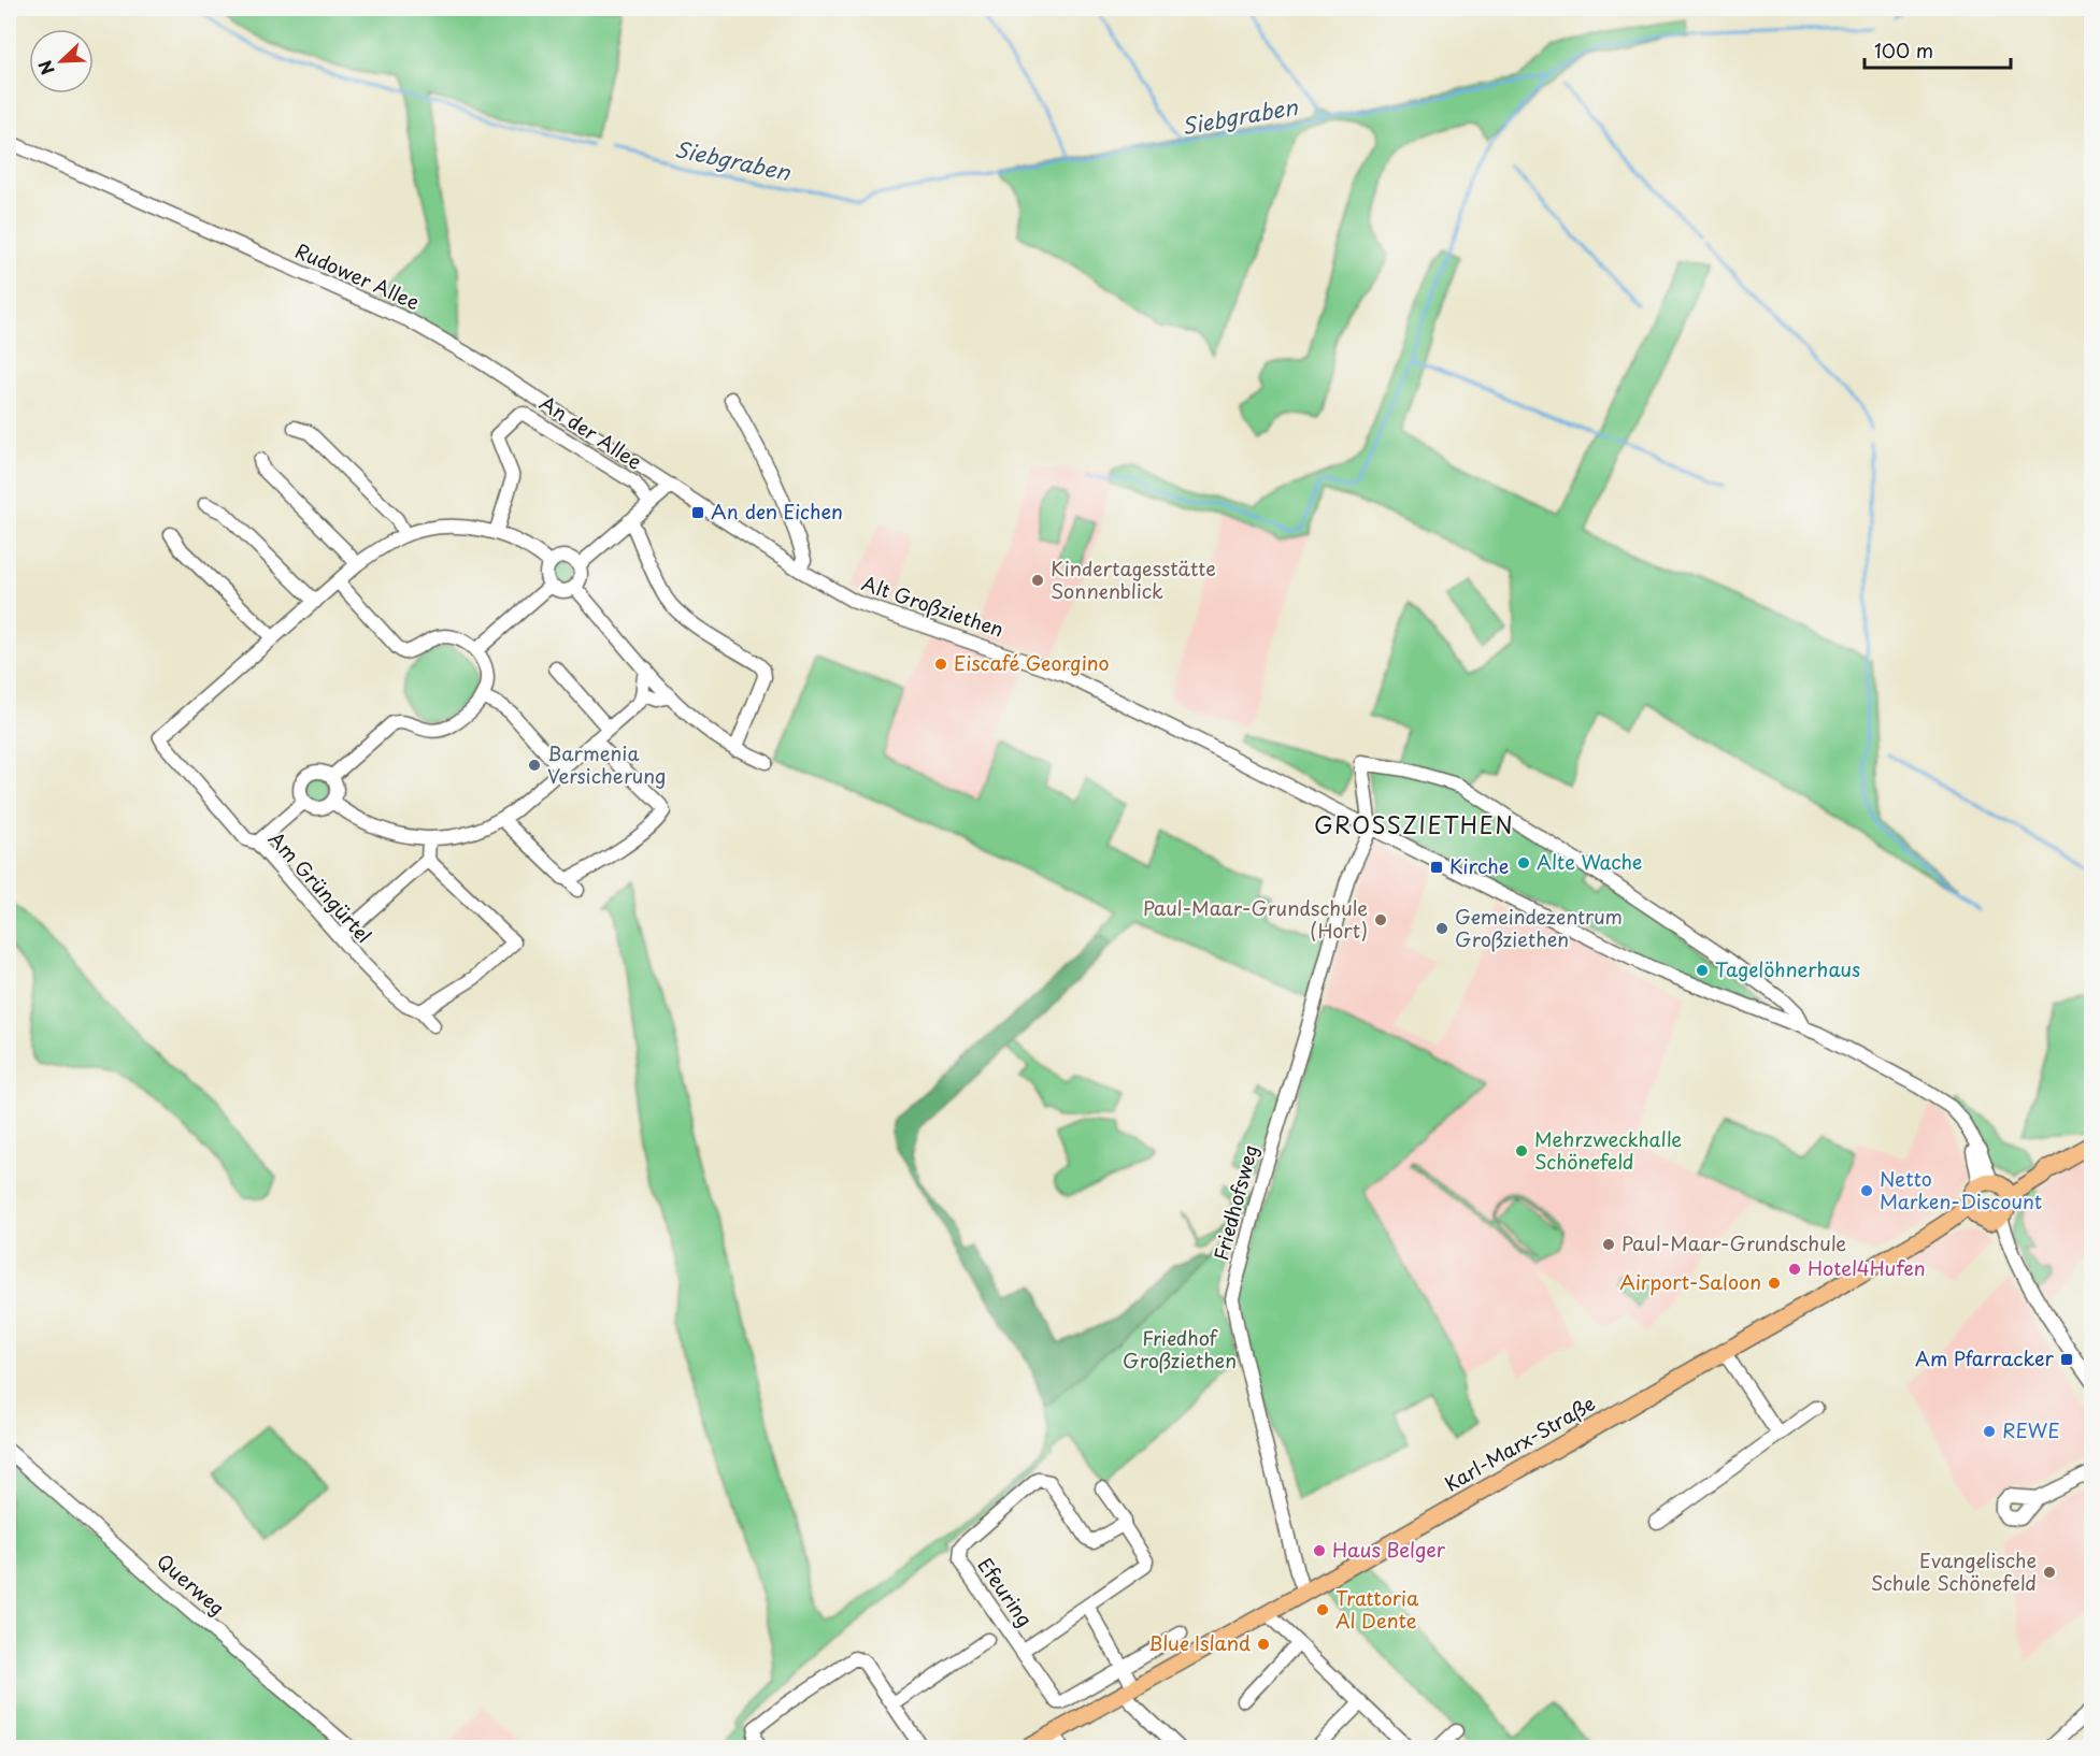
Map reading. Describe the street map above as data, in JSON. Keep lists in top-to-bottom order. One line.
{"streets":{"main road":["Karl-Marx-Straße"],"street":["Rudower Allee","An der Allee","Alt Großziethen","Am Grüngürtel","Friedhofsweg","Querweg","Efeuring"]},"crossings":[["Rudower Allee","Alt Großziethen"],["Alt Großziethen","Friedhofsweg"],["Friedhofsweg","Karl-Marx-Straße"]],"districts":["GROSSZIETHEN"],"water":["Siebgraben"],"parks":["Friedhof Großziethen"],"places":{"transit":["An den Eichen","Kirche","Am Pfarracker"],"other":["Kindertagesstätte Sonnenblick","Eiscafé Georgino","Barmenia Versicherung","Alte Wache","Paul-Maar-Grundschule (Hort)","Gemeindezentrum Großziethen","Tagelöhnerhaus","Mehrzweckhalle Schönefeld","Netto Marken-Discount","Paul-Maar-Grundschule","Hotel4Hufen","Airport-Saloon","REWE","Haus Belger","Evangelische Schule Schönefeld","Trattoria Al Dente","Blue Island"]},"scale_bar":"100 m","north":"bottom left"}
